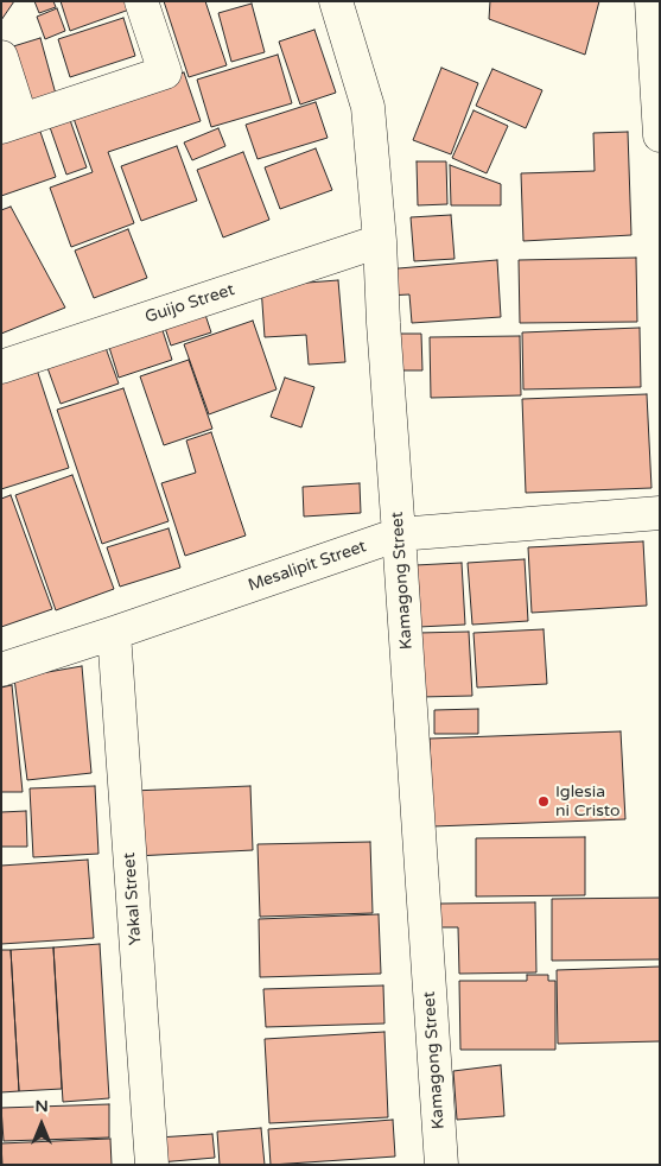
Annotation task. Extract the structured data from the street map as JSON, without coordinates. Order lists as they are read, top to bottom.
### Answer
{
  "streets": {
    "street": [
      "Guijo Street",
      "Mesalipit Street",
      "Kamagong Street",
      "Yakal Street"
    ]
  },
  "crossings": [
    ["Guijo Street", "Kamagong Street"],
    ["Mesalipit Street", "Kamagong Street"],
    ["Mesalipit Street", "Yakal Street"]
  ],
  "places": ["Iglesia ni Cristo"],
  "north": "top"
}
